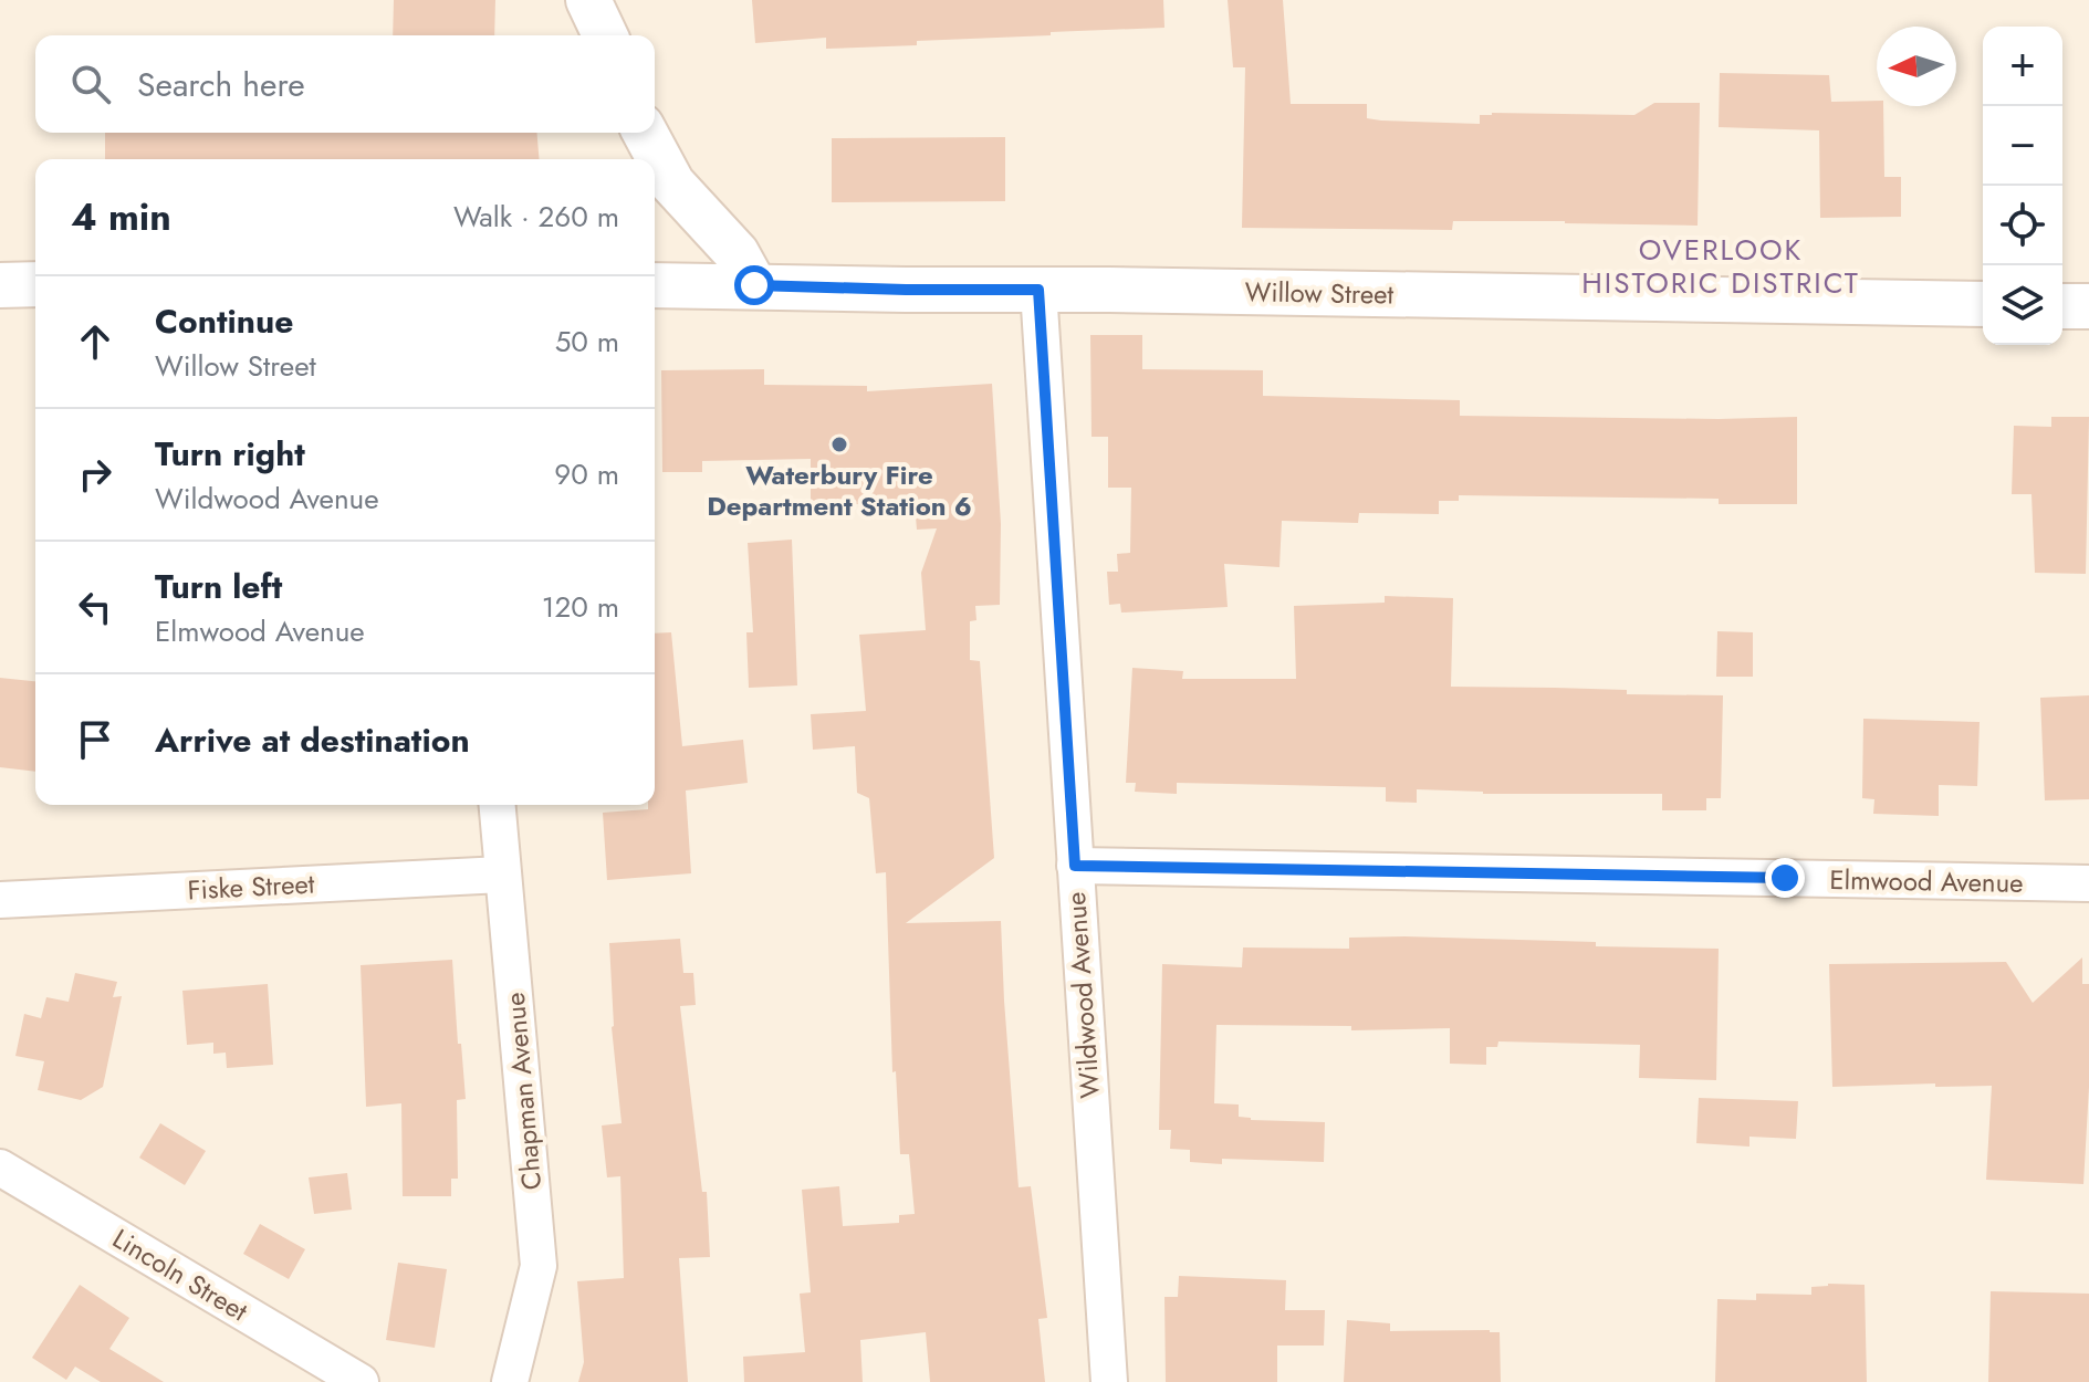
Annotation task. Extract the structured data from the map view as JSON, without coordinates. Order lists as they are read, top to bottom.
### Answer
{
  "streets": {
    "street": [
      "Willow Street",
      "Elmwood Avenue",
      "Fiske Street",
      "Wildwood Avenue",
      "Chapman Avenue",
      "Lincoln Street"
    ]
  },
  "crossings": [
    ["Willow Street", "Wildwood Avenue"],
    ["Elmwood Avenue", "Wildwood Avenue"],
    ["Fiske Street", "Chapman Avenue"]
  ],
  "districts": ["OVERLOOK HISTORIC DISTRICT"],
  "places": ["Waterbury Fire Department Station 6"],
  "north": "left",
  "page": {
    "map_buttons": ["+", "−"],
    "search": "Search here",
    "heading": ["4 min", "Walk · 260 m"],
    "list": [
      ["Continue", "Willow Street", "50 m"],
      ["Turn right", "Wildwood Avenue", "90 m"],
      ["Turn left", "Elmwood Avenue", "120 m"],
      "Arrive at destination"
    ]
  }
}
